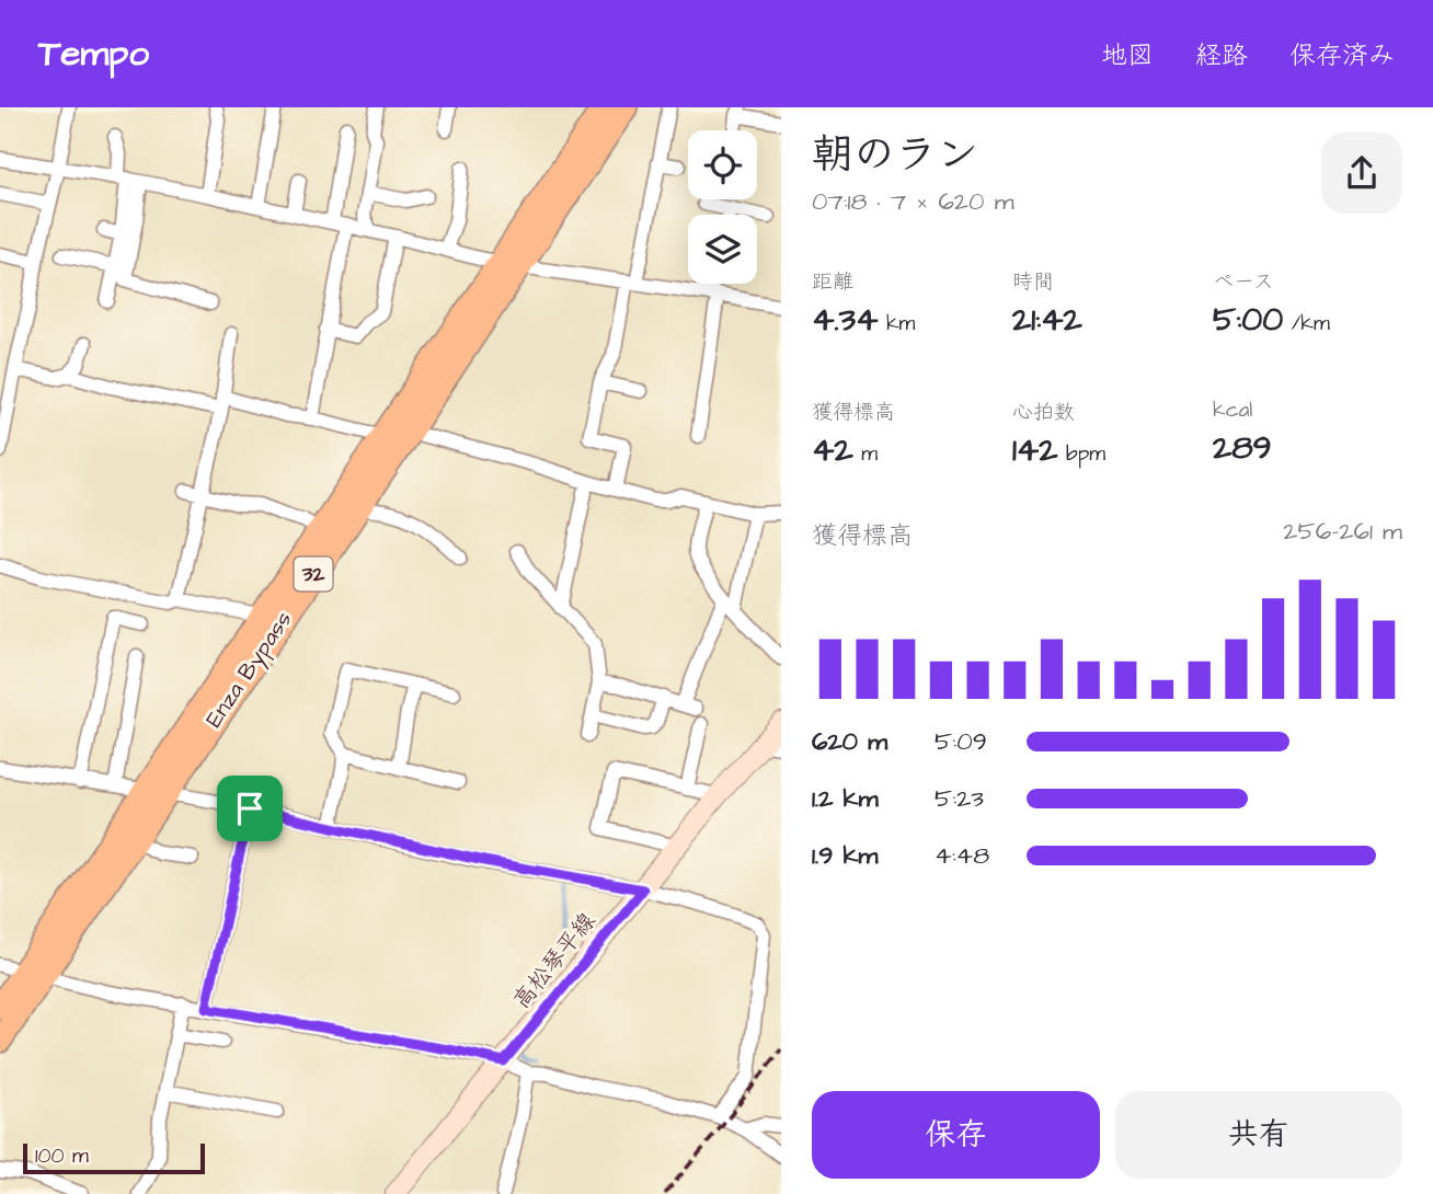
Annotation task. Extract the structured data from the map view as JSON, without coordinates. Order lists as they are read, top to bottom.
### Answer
{
  "streets": {
    "highway": ["32", "Enza Bypass"],
    "main road": ["高松琴平線"]
  },
  "scale_bar": "100 m",
  "page": {
    "header": "Tempo",
    "nav": ["地図", "経路", "保存済み"],
    "heading": ["朝のラン", "07:18 · 7 × 620 m"],
    "stats": [
      ["距離", "4.34 km"],
      ["時間", "21:42"],
      ["ペース", "5:00 /km"],
      ["獲得標高", "42 m"],
      ["心拍数", "142 bpm"],
      ["kcal", "289"]
    ],
    "chart": ["獲得標高", "256–261 m"],
    "list": [
      {
        "name": "620 m",
        "note": "5:09"
      },
      {
        "name": "1.2 km",
        "note": "5:23"
      },
      {
        "name": "1.9 km",
        "note": "4:48"
      }
    ],
    "buttons": ["保存", "共有"],
    "scale": "100 m"
  }
}
